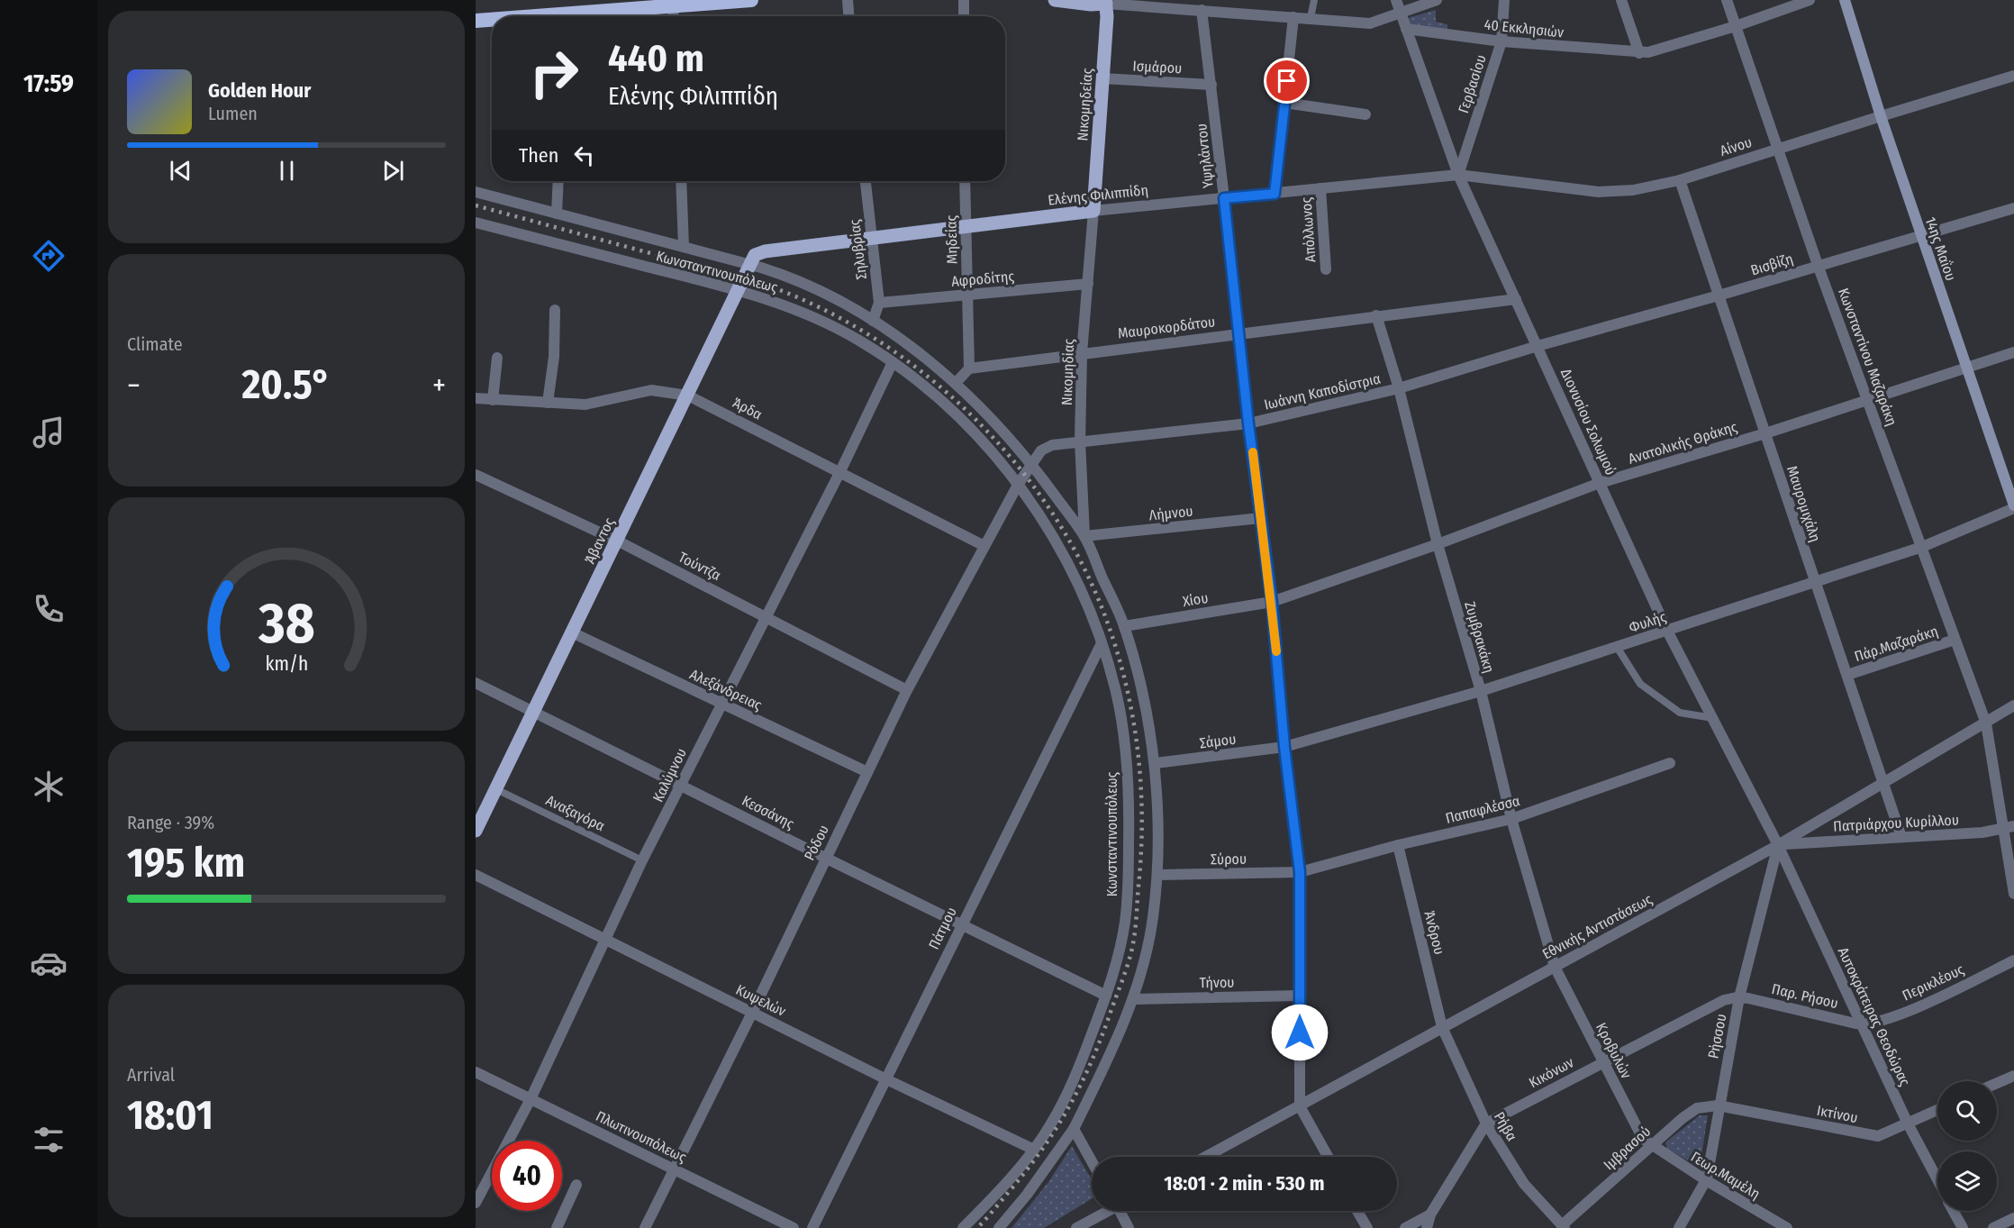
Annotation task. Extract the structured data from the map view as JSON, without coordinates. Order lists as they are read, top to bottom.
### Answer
{
  "streets": {
    "main road": [
      "Νικομηδείας",
      "Ελένης Φιλιππίδη",
      "14ης Μαΐου",
      "Άβαντος"
    ],
    "street": [
      "40 Εκκλησιών",
      "Ισμάρου",
      "Γερβασίου",
      "Αίνου",
      "Υψηλάντου",
      "Απόλλωνος",
      "Μηδείας",
      "Σηλυβρίας",
      "Βισβίζη",
      "Κωνσταντινουπόλεως",
      "Αφροδίτης",
      "Μαυροκορδάτου",
      "Κωνσταντίνου Μαζαράκη",
      "Νικομηδίας",
      "Ιωάννη Καποδίστρια",
      "Άρδα",
      "Διονυσίου Σολωμού",
      "Ανατολικής Θράκης",
      "Μαυρομιχάλη",
      "Λήμνου",
      "Τούντζα",
      "Χίου",
      "Φυλής",
      "Ζυμβρακάκη",
      "Πάρ.Μαζαράκη",
      "Αλεξάνδρειας",
      "Σάμου",
      "Καλύμνου",
      "Παπαφλέσσα",
      "Κεσσάνης",
      "Αναξαγόρα",
      "Πατριάρχου Κυρίλλου",
      "Ρόδου",
      "Σύρου",
      "Εθνικής Αντιστάσεως",
      "Πάτμου",
      "Άνδρου",
      "Τήνου",
      "Περικλέους",
      "Παρ. Ρήσου",
      "Κυψελών",
      "Αυτοκράτειρας Θεοδώρας",
      "Ρήσσου",
      "Κροβυλών",
      "Κικόνων",
      "Ικτίνου",
      "Ρήβα",
      "Πλωτινουπόλεως",
      "Ιμβρασού",
      "Γεωρ.Μαμέλη"
    ]
  },
  "crossings": [
    ["40 Εκκλησιών", "Γερβασίου"],
    ["40 Εκκλησιών", "Κωνσταντίνου Μαζαράκη"],
    ["40 Εκκλησιών", "Διονυσίου Σολωμού"],
    ["Ισμάρου", "Νικομηδείας"],
    ["Ισμάρου", "Υψηλάντου"],
    ["Γερβασίου", "Αίνου"],
    ["Γερβασίου", "Ελένης Φιλιππίδη"],
    ["Γερβασίου", "Διονυσίου Σολωμού"],
    ["Νικομηδείας", "Ελένης Φιλιππίδη"],
    ["Νικομηδείας", "Νικομηδίας"],
    ["Αίνου", "Ελένης Φιλιππίδη"],
    ["Αίνου", "14ης Μαΐου"],
    ["Αίνου", "Κωνσταντίνου Μαζαράκη"],
    ["Αίνου", "Διονυσίου Σολωμού"],
    ["Αίνου", "Μαυρομιχάλη"],
    ["Υψηλάντου", "Ελένης Φιλιππίδη"],
    ["Υψηλάντου", "Μαυροκορδάτου"],
    ["Υψηλάντου", "Ιωάννη Καποδίστρια"],
    ["Υψηλάντου", "Ανατολικής Θράκης"],
    ["Υψηλάντου", "Λήμνου"],
    ["Υψηλάντου", "Χίου"],
    ["Υψηλάντου", "Φυλής"],
    ["Υψηλάντου", "Σάμου"],
    ["Υψηλάντου", "Παπαφλέσσα"],
    ["Υψηλάντου", "Σύρου"],
    ["Υψηλάντου", "Εθνικής Αντιστάσεως"],
    ["Υψηλάντου", "Τήνου"],
    ["Ελένης Φιλιππίδη", "Απόλλωνος"],
    ["Ελένης Φιλιππίδη", "Μηδείας"],
    ["Ελένης Φιλιππίδη", "Σηλυβρίας"],
    ["Ελένης Φιλιππίδη", "Νικομηδίας"],
    ["Ελένης Φιλιππίδη", "Διονυσίου Σολωμού"],
    ["Ελένης Φιλιππίδη", "Άβαντος"],
    ["Μηδείας", "Αφροδίτης"],
    ["Μηδείας", "Μαυροκορδάτου"],
    ["14ης Μαΐου", "Βισβίζη"],
    ["14ης Μαΐου", "Ανατολικής Θράκης"],
    ["14ης Μαΐου", "Φυλής"],
    ["Σηλυβρίας", "Αφροδίτης"],
    ["Βισβίζη", "Κωνσταντίνου Μαζαράκη"],
    ["Βισβίζη", "Ιωάννη Καποδίστρια"],
    ["Βισβίζη", "Διονυσίου Σολωμού"],
    ["Βισβίζη", "Μαυρομιχάλη"],
    ["Κωνσταντινουπόλεως", "Άβαντος"],
    ["Κωνσταντινουπόλεως", "Καλύμνου"],
    ["Κωνσταντινουπόλεως", "Κεσσάνης"],
    ["Κωνσταντινουπόλεως", "Ρόδου"],
    ["Κωνσταντινουπόλεως", "Πάτμου"],
    ["Κωνσταντινουπόλεως", "Κυψελών"],
    ["Αφροδίτης", "Νικομηδίας"],
    ["Μαυροκορδάτου", "Νικομηδίας"],
    ["Μαυροκορδάτου", "Διονυσίου Σολωμού"],
    ["Μαυροκορδάτου", "Ζυμβρακάκη"],
    ["Κωνσταντίνου Μαζαράκη", "Ανατολικής Θράκης"],
    ["Κωνσταντίνου Μαζαράκη", "Φυλής"],
    ["Κωνσταντίνου Μαζαράκη", "Πάρ.Μαζαράκη"],
    ["Κωνσταντίνου Μαζαράκη", "Πατριάρχου Κυρίλλου"],
    ["Κωνσταντίνου Μαζαράκη", "Εθνικής Αντιστάσεως"],
    ["Νικομηδίας", "Ιωάννη Καποδίστρια"],
    ["Νικομηδίας", "Λήμνου"],
    ["Ιωάννη Καποδίστρια", "Διονυσίου Σολωμού"],
    ["Ιωάννη Καποδίστρια", "Ζυμβρακάκη"],
    ["Ιωάννη Καποδίστρια", "Ρόδου"],
    ["Άρδα", "Άβαντος"],
    ["Άρδα", "Καλύμνου"],
    ["Άρδα", "Ρόδου"],
    ["Διονυσίου Σολωμού", "Ανατολικής Θράκης"],
    ["Διονυσίου Σολωμού", "Φυλής"],
    ["Διονυσίου Σολωμού", "Πατριάρχου Κυρίλλου"],
    ["Διονυσίου Σολωμού", "Εθνικής Αντιστάσεως"],
    ["Διονυσίου Σολωμού", "Αυτοκράτειρας Θεοδώρας"],
    ["Διονυσίου Σολωμού", "Ρήσσου"],
    ["Ανατολικής Θράκης", "Μαυρομιχάλη"],
    ["Ανατολικής Θράκης", "Χίου"],
    ["Ανατολικής Θράκης", "Ζυμβρακάκη"],
    ["Μαυρομιχάλη", "Φυλής"],
    ["Μαυρομιχάλη", "Πάρ.Μαζαράκη"],
    ["Μαυρομιχάλη", "Πατριάρχου Κυρίλλου"],
    ["Μαυρομιχάλη", "Εθνικής Αντιστάσεως"],
    ["Άβαντος", "Τούντζα"],
    ["Άβαντος", "Αλεξάνδρειας"],
    ["Άβαντος", "Κεσσάνης"],
    ["Άβαντος", "Αναξαγόρα"],
    ["Τούντζα", "Καλύμνου"],
    ["Τούντζα", "Ρόδου"],
    ["Φυλής", "Ζυμβρακάκη"],
    ["Φυλής", "Σάμου"],
    ["Ζυμβρακάκη", "Παπαφλέσσα"],
    ["Ζυμβρακάκη", "Εθνικής Αντιστάσεως"],
    ["Ζυμβρακάκη", "Κροβυλών"],
    ["Αλεξάνδρειας", "Καλύμνου"],
    ["Αλεξάνδρειας", "Ρόδου"],
    ["Καλύμνου", "Κεσσάνης"],
    ["Καλύμνου", "Αναξαγόρα"],
    ["Καλύμνου", "Κυψελών"],
    ["Καλύμνου", "Πλωτινουπόλεως"],
    ["Παπαφλέσσα", "Σύρου"],
    ["Παπαφλέσσα", "Άνδρου"],
    ["Κεσσάνης", "Ρόδου"],
    ["Κεσσάνης", "Πάτμου"],
    ["Πατριάρχου Κυρίλλου", "Εθνικής Αντιστάσεως"],
    ["Πατριάρχου Κυρίλλου", "Αυτοκράτειρας Θεοδώρας"],
    ["Πατριάρχου Κυρίλλου", "Ρήσσου"],
    ["Ρόδου", "Κυψελών"],
    ["Ρόδου", "Πλωτινουπόλεως"],
    ["Εθνικής Αντιστάσεως", "Άνδρου"],
    ["Εθνικής Αντιστάσεως", "Αυτοκράτειρας Θεοδώρας"],
    ["Εθνικής Αντιστάσεως", "Ρήσσου"],
    ["Εθνικής Αντιστάσεως", "Κροβυλών"],
    ["Εθνικής Αντιστάσεως", "Ρήβα"],
    ["Πάτμου", "Κυψελών"],
    ["Άνδρου", "Ρήβα"],
    ["Περικλέους", "Παρ. Ρήσου"],
    ["Περικλέους", "Αυτοκράτειρας Θεοδώρας"],
    ["Παρ. Ρήσου", "Αυτοκράτειρας Θεοδώρας"],
    ["Παρ. Ρήσου", "Ρήσσου"],
    ["Παρ. Ρήσου", "Κικόνων"],
    ["Αυτοκράτειρας Θεοδώρας", "Ρήσσου"],
    ["Αυτοκράτειρας Θεοδώρας", "Ικτίνου"],
    ["Ρήσσου", "Κικόνων"],
    ["Ρήσσου", "Ικτίνου"],
    ["Ρήσσου", "Ιμβρασού"],
    ["Ρήσσου", "Γεωρ.Μαμέλη"],
    ["Κροβυλών", "Κικόνων"],
    ["Κροβυλών", "Ιμβρασού"],
    ["Κροβυλών", "Γεωρ.Μαμέλη"],
    ["Κικόνων", "Ρήβα"],
    ["Ικτίνου", "Ιμβρασού"],
    ["Ρήβα", "Ιμβρασού"],
    ["Ιμβρασού", "Γεωρ.Μαμέλη"]
  ],
  "page": {
    "tabs": "17:59",
    "turn": ["440 m", "Ελένης Φιλιππίδη"],
    "song": ["Golden Hour", "Lumen"],
    "then": "Then",
    "tile": [
      "Climate",
      ["Range · 39%", "195 km"],
      ["Arrival", "18:01"]
    ],
    "heat": ["−", "20.5°", "+"],
    "limit": "40",
    "trip": "18:01 · 2 min · 530 m",
    "gauge": ["38", "km/h"]
  }
}
